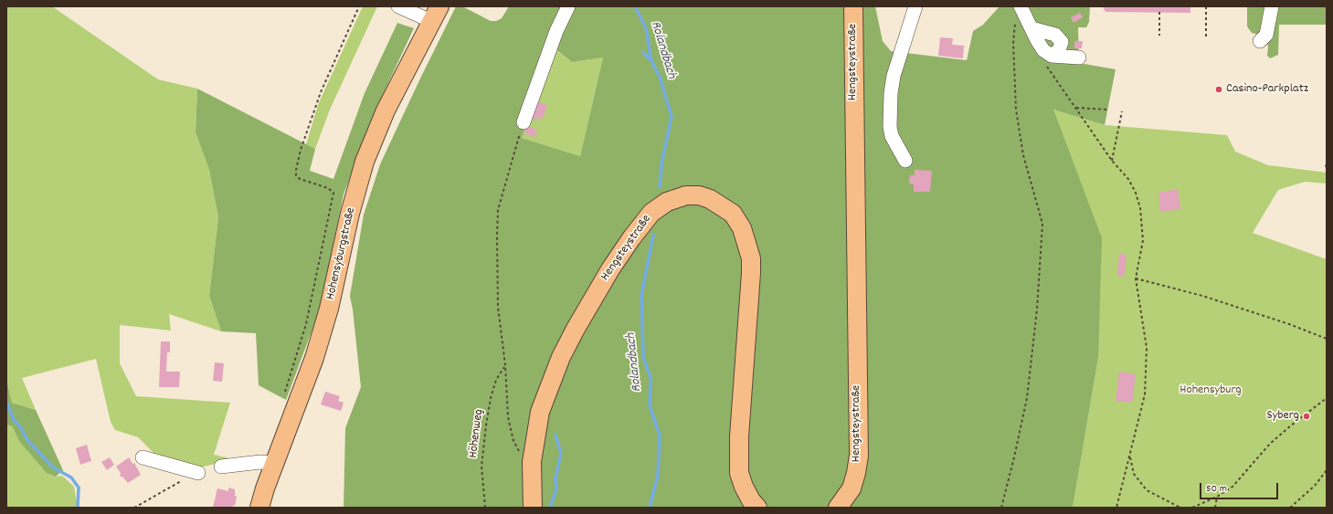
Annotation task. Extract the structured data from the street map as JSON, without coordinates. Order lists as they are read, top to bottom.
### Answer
{
  "streets": {
    "main road": ["Hengsteystraße", "Hohensyburgstraße"],
    "path": ["Höhenweg"]
  },
  "water": ["Rolandbach"],
  "parks": ["Hohensyburg"],
  "places": ["Casino-Parkplatz", "Syberg"],
  "scale_bar": "50 m"
}
